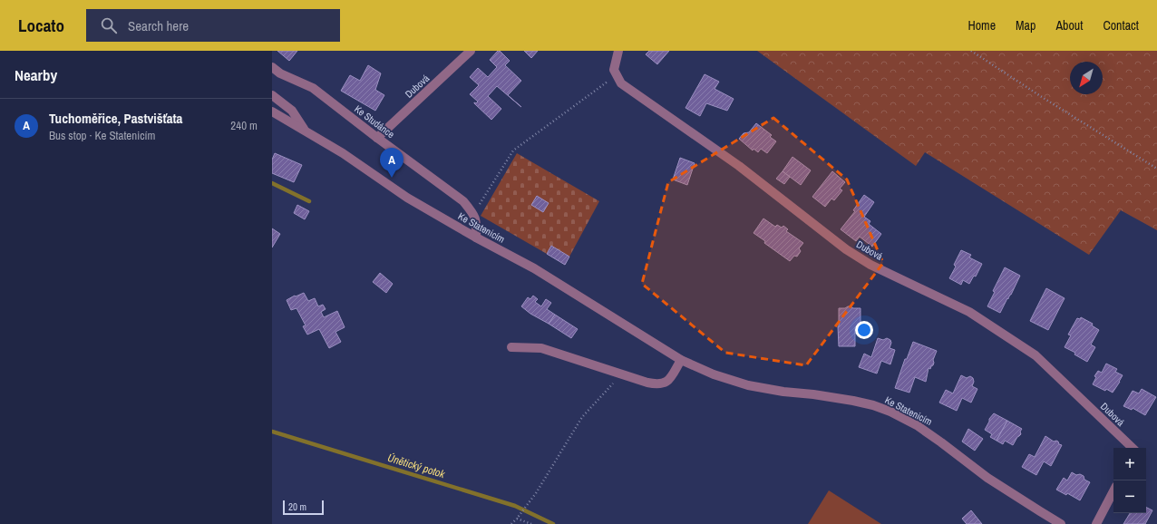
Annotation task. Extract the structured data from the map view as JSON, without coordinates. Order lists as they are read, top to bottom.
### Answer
{
  "streets": {
    "street": ["Dubová", "Ke Studánce", "Ke Statenicím"]
  },
  "crossings": [
    ["Dubová", "Ke Studánce"]
  ],
  "water": ["Únětický potok"],
  "scale_bar": "20 m",
  "north": "bottom left",
  "page": {
    "header": "Locato",
    "search": "Search here",
    "nav": [
      "Home",
      "Map",
      "About",
      "Contact"
    ],
    "heading": "Nearby",
    "list": [
      {
        "mark": "A",
        "name": "Tuchoměřice, Pastvišťata",
        "note": "Bus stop · Ke Statenicím",
        "value": "240 m"
      }
    ],
    "pins": "A",
    "map_buttons": ["+", "−"],
    "scale": "20 m"
  }
}
